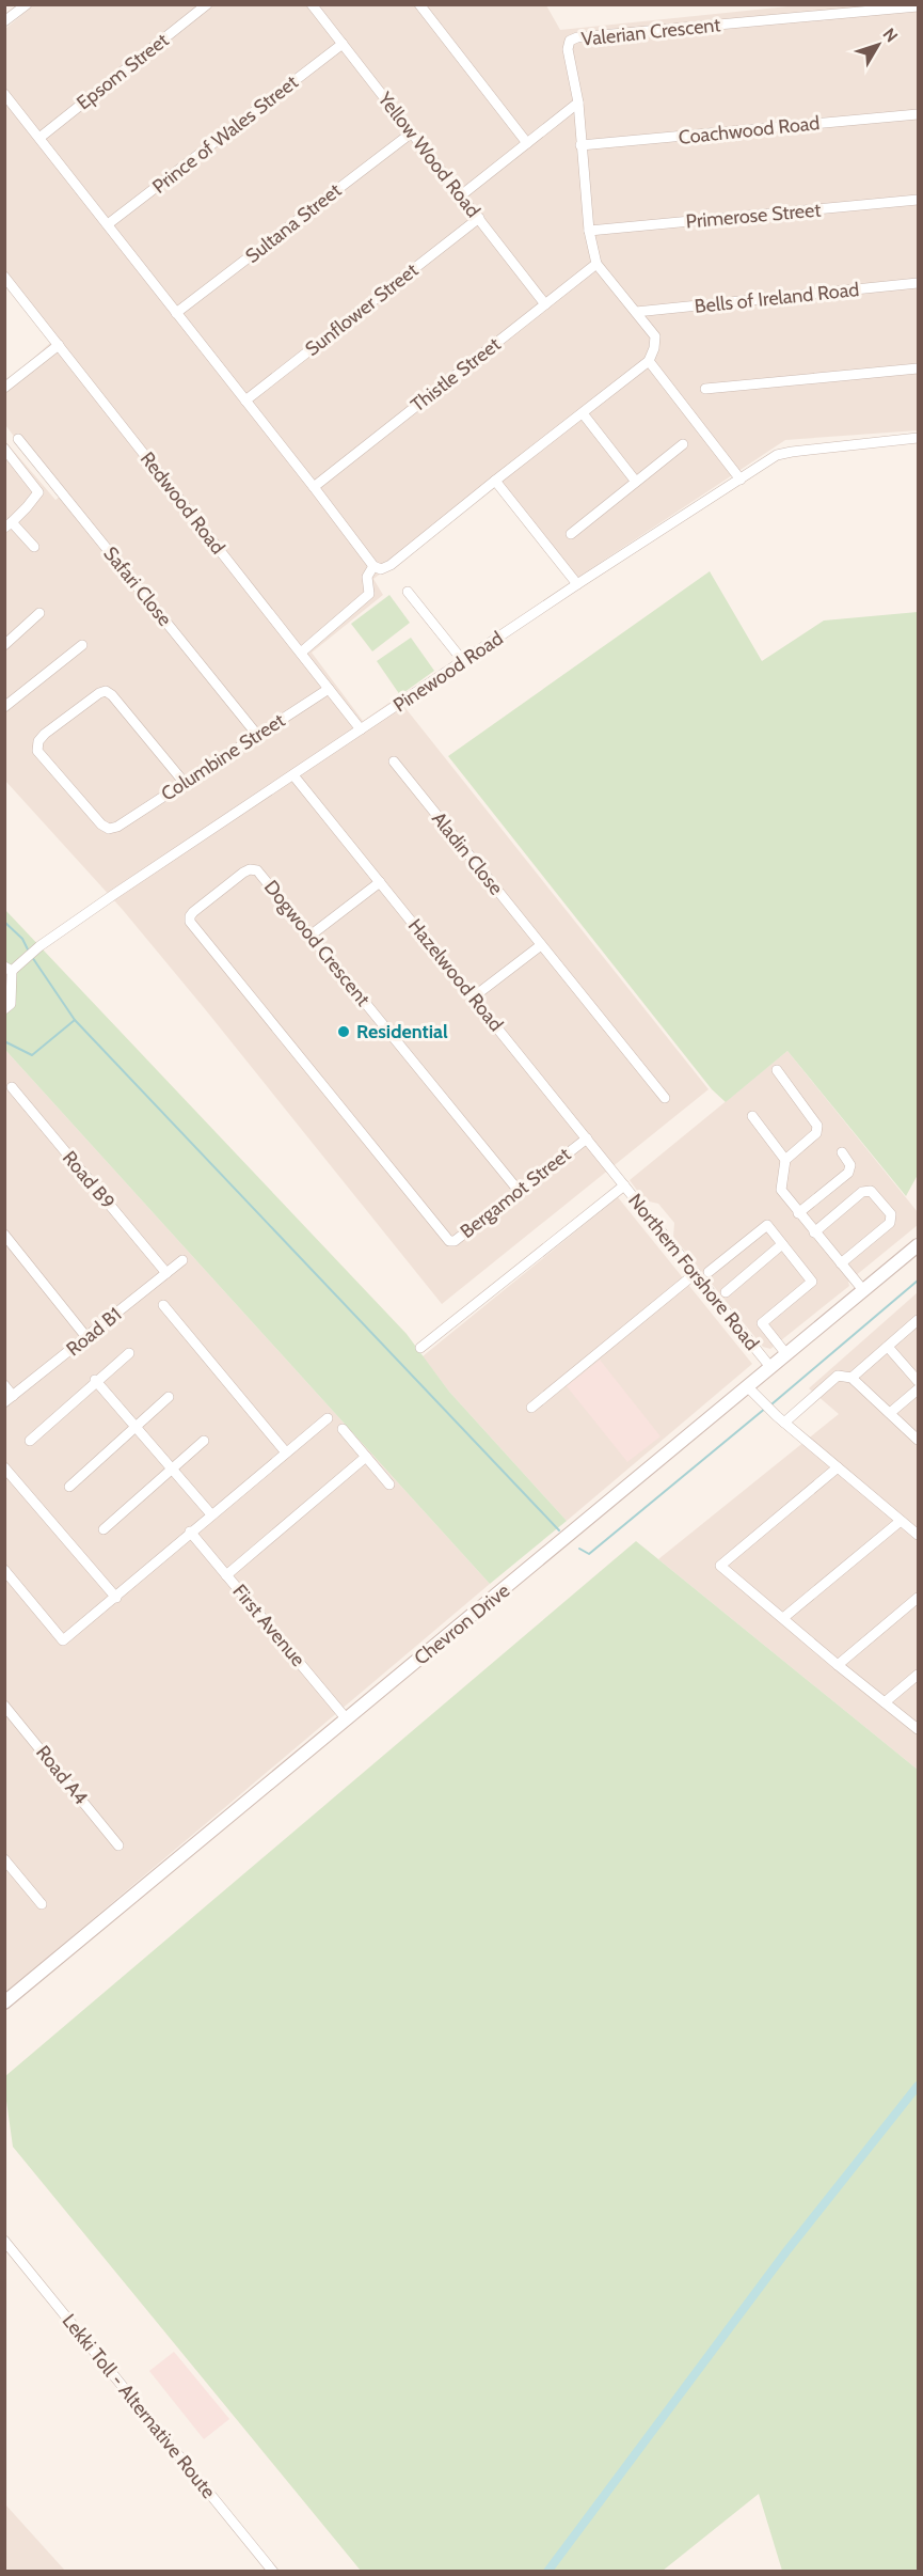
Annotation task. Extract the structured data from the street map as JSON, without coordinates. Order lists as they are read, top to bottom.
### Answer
{
  "streets": {
    "main road": ["Chevron Drive"],
    "street": [
      "Valerian Crescent",
      "Epsom Street",
      "Coachwood Road",
      "Prince of Wales Street",
      "Yellow Wood Road",
      "Primerose Street",
      "Sultana Street",
      "Bells of Ireland Road",
      "Sunflower Street",
      "Thistle Street",
      "Redwood Road",
      "Safari Close",
      "Pinewood Road",
      "Columbine Street",
      "Aladin Close",
      "Dogwood Crescent",
      "Hazelwood Road",
      "Road B9",
      "Bergamot Street",
      "Northern Forshore Road",
      "Road B1",
      "First Avenue",
      "Road A4",
      "Lekki Toll - Alternative Route"
    ]
  },
  "crossings": [
    ["Valerian Crescent", "Coachwood Road"],
    ["Valerian Crescent", "Primerose Street"],
    ["Valerian Crescent", "Thistle Street"],
    ["Prince of Wales Street", "Yellow Wood Road"],
    ["Yellow Wood Road", "Sultana Street"],
    ["Yellow Wood Road", "Sunflower Street"],
    ["Yellow Wood Road", "Thistle Street"],
    ["Redwood Road", "Pinewood Road"],
    ["Redwood Road", "Columbine Street"],
    ["Safari Close", "Columbine Street"],
    ["Pinewood Road", "Hazelwood Road"],
    ["Dogwood Crescent", "Bergamot Street"],
    ["Hazelwood Road", "Bergamot Street"],
    ["Hazelwood Road", "Northern Forshore Road"],
    ["Road B9", "Road B1"],
    ["Northern Forshore Road", "Chevron Drive"],
    ["Chevron Drive", "First Avenue"]
  ],
  "places": ["Residential"],
  "north": "top right"
}
